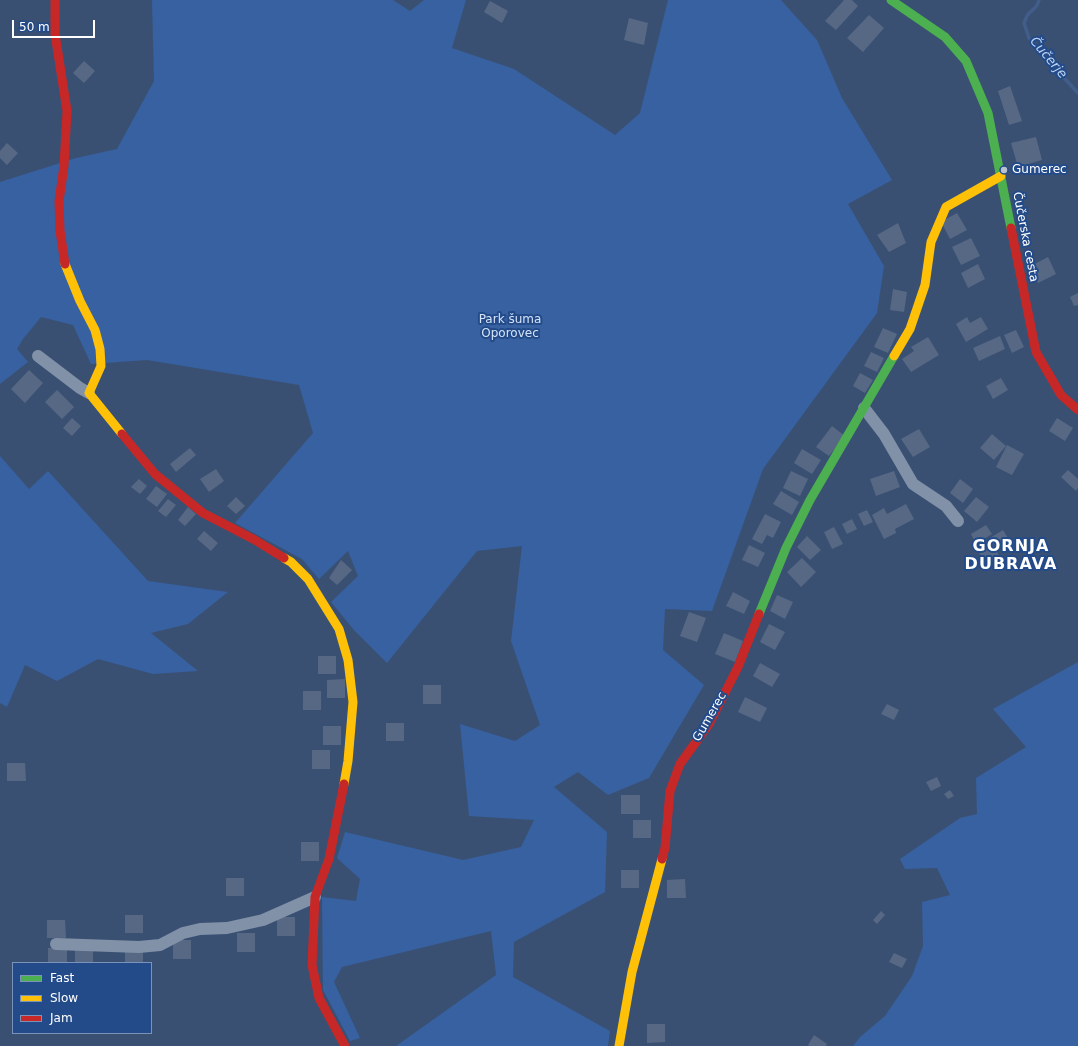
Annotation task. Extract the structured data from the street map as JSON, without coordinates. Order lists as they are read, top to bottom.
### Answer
{
  "streets": {
    "street": ["Čučerska cesta", "Gumerec"]
  },
  "crossings": [
    ["Čučerska cesta", "Gumerec"]
  ],
  "districts": ["GORNJA DUBRAVA"],
  "water": ["Čučerje"],
  "parks": ["Park šuma Oporovec"],
  "places": ["Gumerec"],
  "legend": ["Fast", "Slow", "Jam"],
  "scale_bar": "50 m"
}
